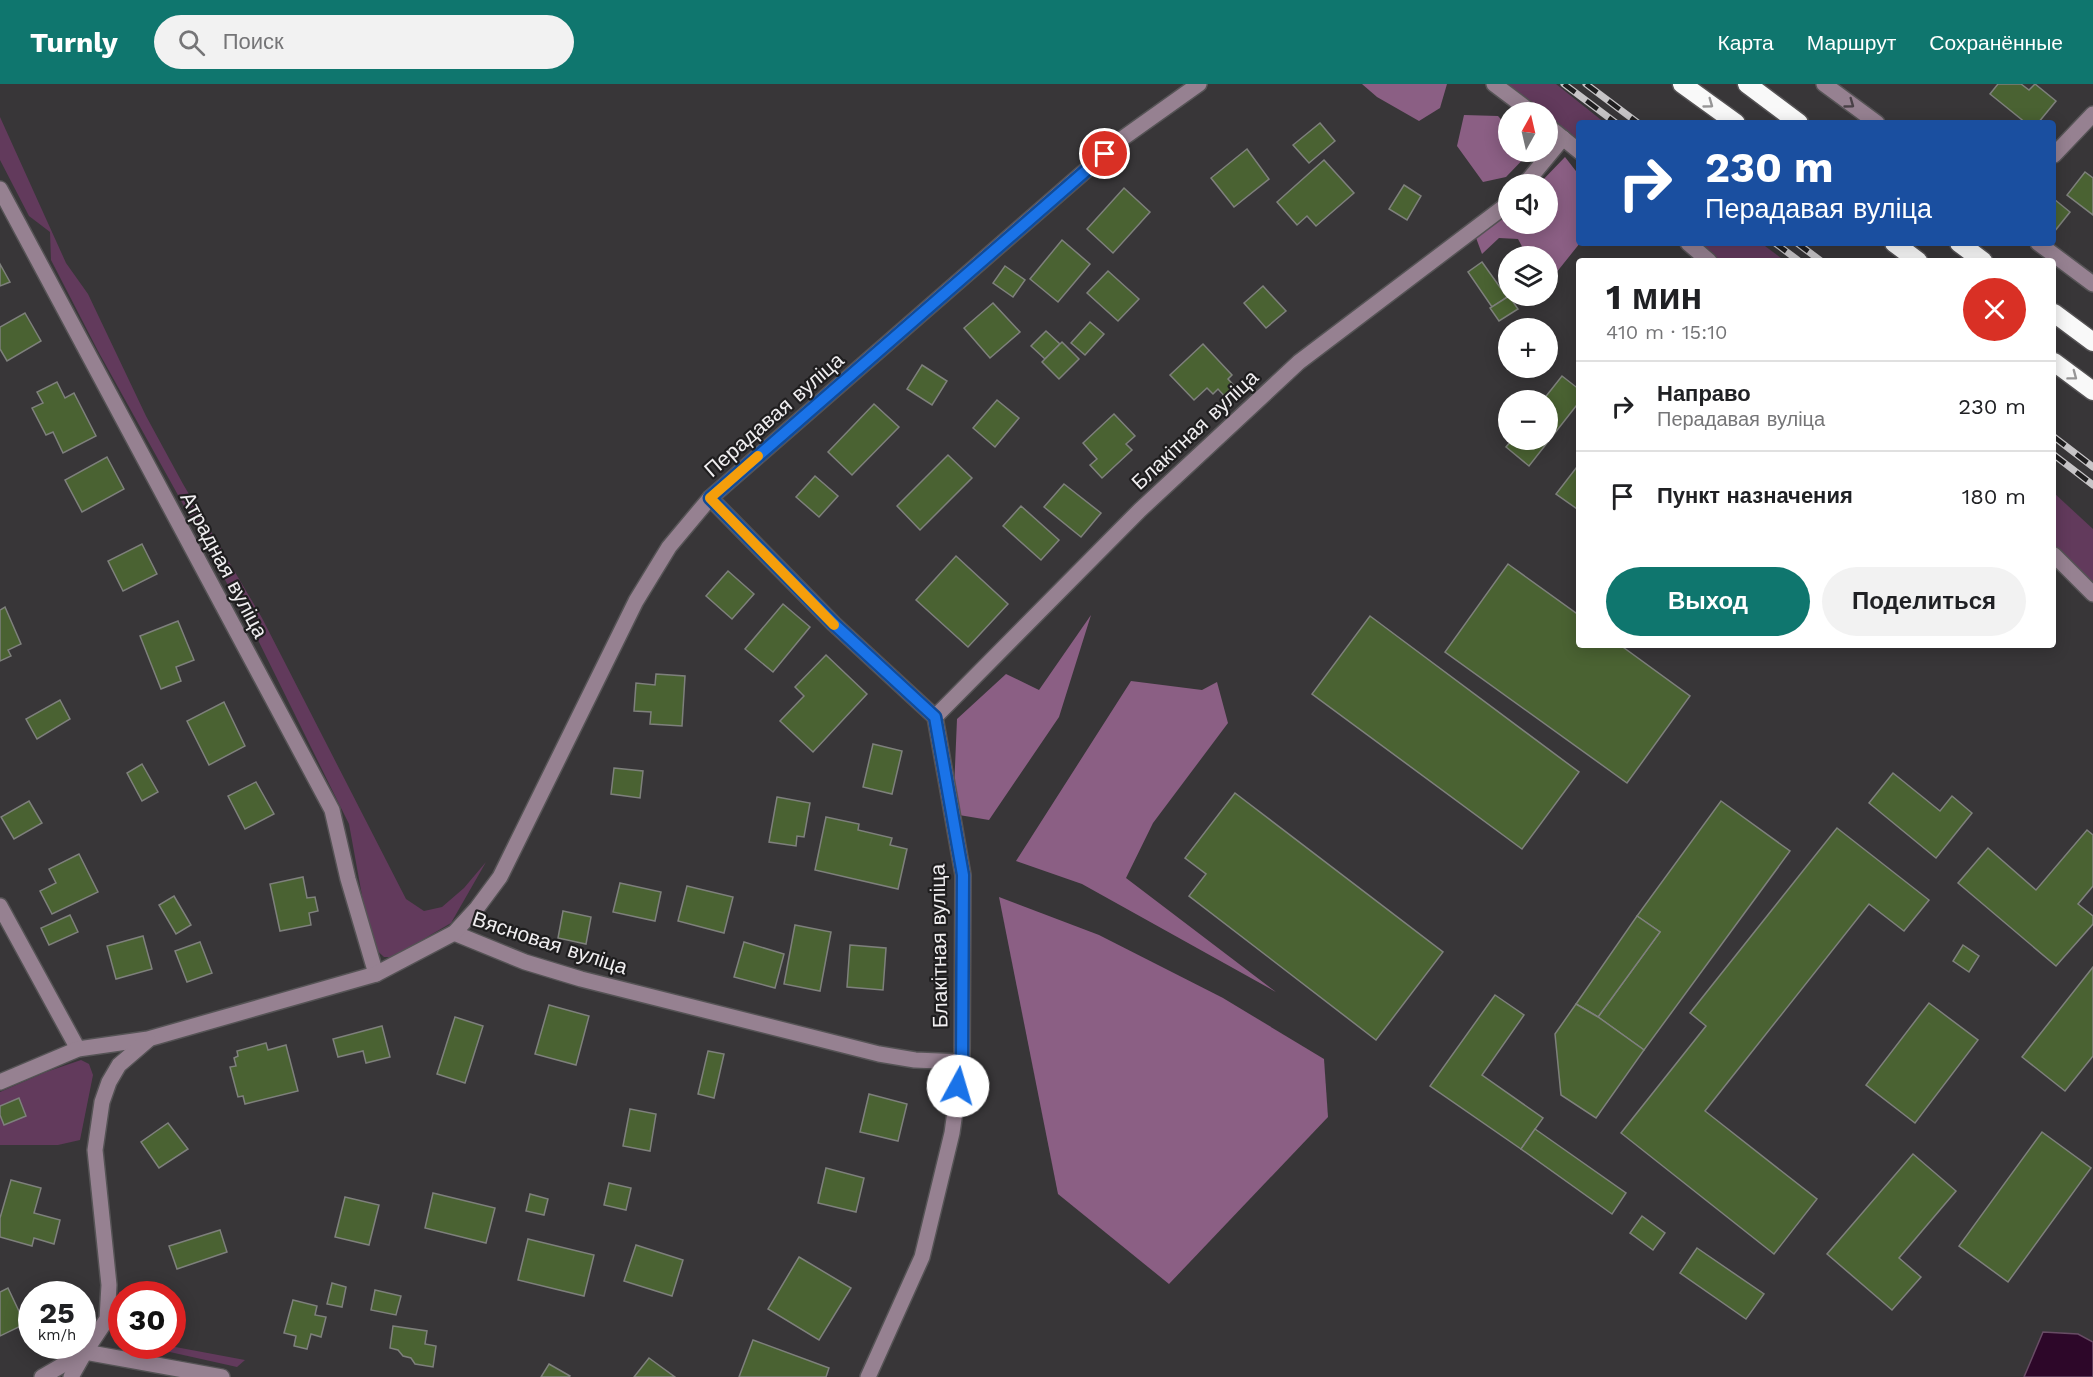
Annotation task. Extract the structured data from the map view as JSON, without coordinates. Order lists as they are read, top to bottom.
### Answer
{
  "streets": {
    "street": [
      "Перадавая вуліца",
      "Блакітная вуліца",
      "Атрадная вуліца",
      "Вясновая вуліца"
    ]
  },
  "crossings": [
    ["Перадавая вуліца", "Вясновая вуліца"],
    ["Блакітная вуліца", "Вясновая вуліца"],
    ["Атрадная вуліца", "Вясновая вуліца"]
  ],
  "north": "top",
  "page": {
    "header": "Turnly",
    "search": "Поиск",
    "nav": ["Карта", "Маршрут", "Сохранённые"],
    "map_buttons": ["+", "−"],
    "turn": ["230 m", "Перадавая вуліца"],
    "heading": ["1 мин", "410 m · 15:10"],
    "list": [
      {
        "name": "Направо",
        "note": "Перадавая вуліца",
        "value": "230 m"
      },
      {
        "name": "Пункт назначения",
        "value": "180 m"
      }
    ],
    "buttons": ["Выход", "Поделиться"],
    "speed": "25 km/h",
    "limit": "30"
  }
}
